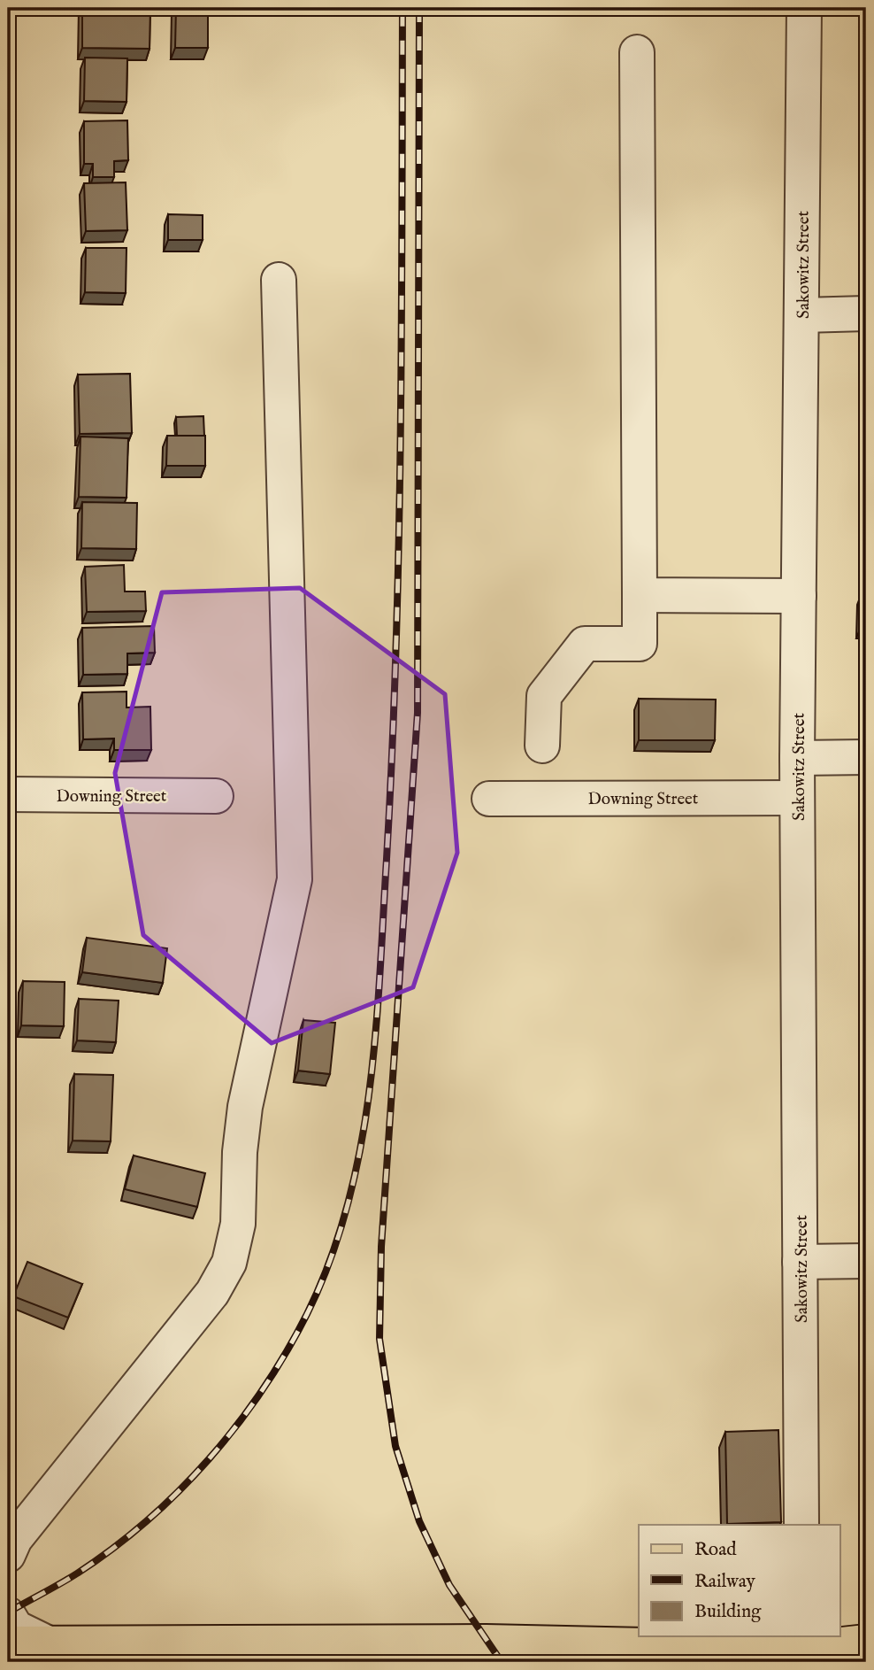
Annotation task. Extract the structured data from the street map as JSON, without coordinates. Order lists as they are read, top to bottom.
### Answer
{
  "streets": {
    "street": ["Sakowitz Street", "Downing Street"]
  },
  "crossings": [
    ["Sakowitz Street", "Downing Street"]
  ],
  "legend": ["Road", "Railway", "Building"]
}
